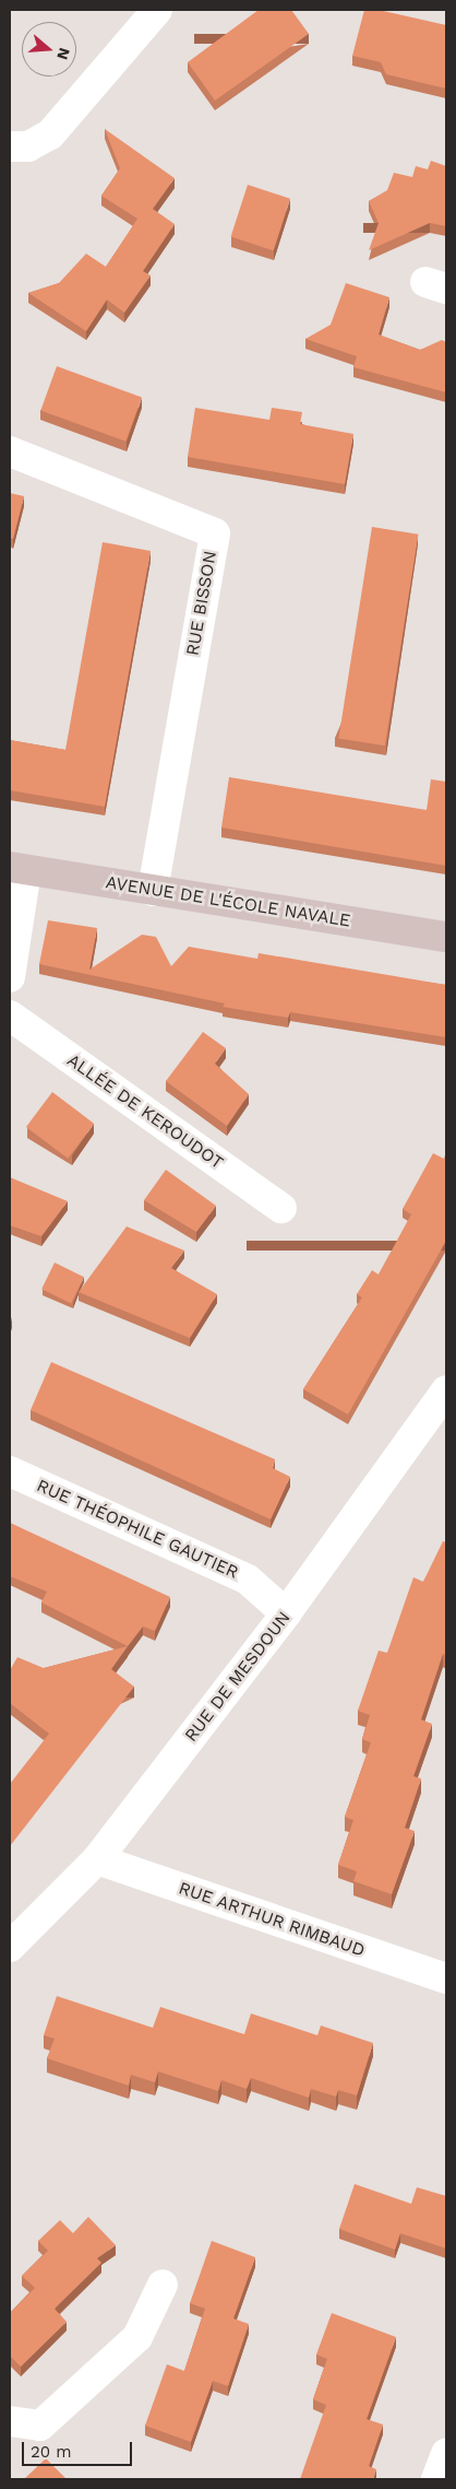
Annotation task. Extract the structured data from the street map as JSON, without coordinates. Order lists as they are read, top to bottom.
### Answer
{
  "streets": {
    "street": [
      "RUE BISSON",
      "AVENUE DE L'ÉCOLE NAVALE",
      "ALLÉE DE KEROUDOT",
      "RUE THÉOPHILE GAUTIER",
      "RUE DE MESDOUN",
      "RUE ARTHUR RIMBAUD"
    ]
  },
  "crossings": [
    ["RUE BISSON", "AVENUE DE L'ÉCOLE NAVALE"],
    ["RUE THÉOPHILE GAUTIER", "RUE DE MESDOUN"],
    ["RUE DE MESDOUN", "RUE ARTHUR RIMBAUD"]
  ],
  "scale_bar": "20 m",
  "north": "right"
}
